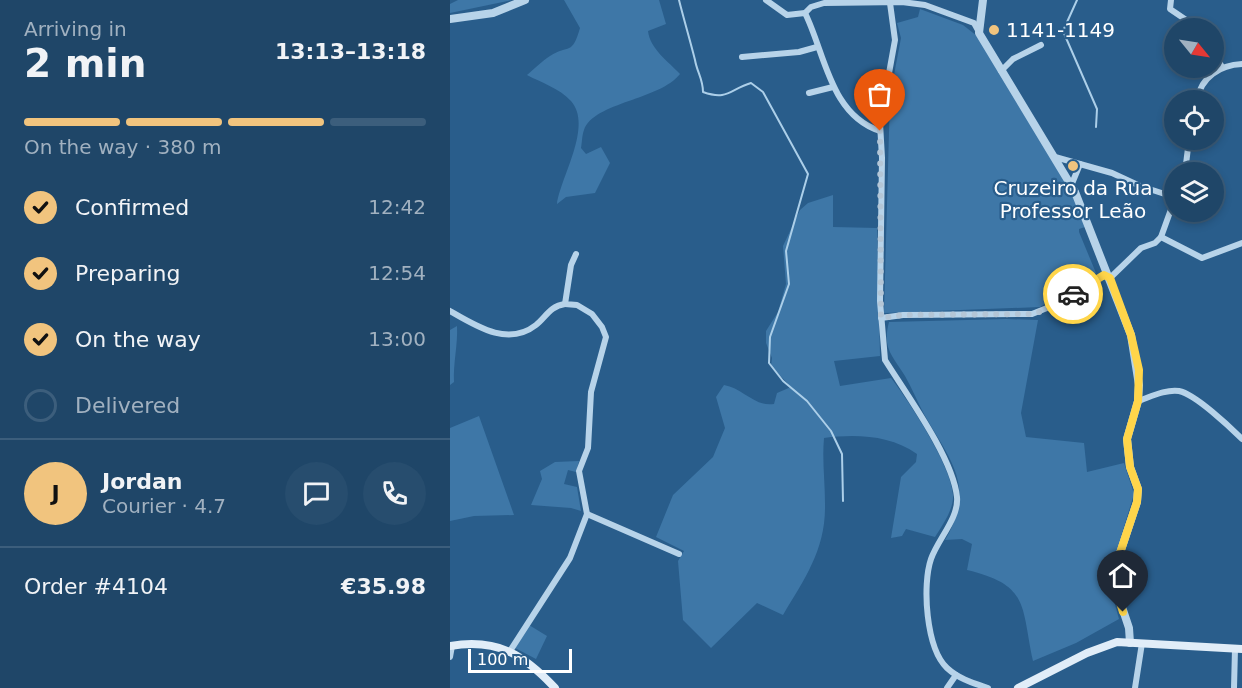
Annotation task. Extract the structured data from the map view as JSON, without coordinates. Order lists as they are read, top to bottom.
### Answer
{
  "places": ["1141-1149", "Cruzeiro da Rua Professor Leão"],
  "scale_bar": "100 m",
  "north": "bottom right",
  "page": {
    "heading": ["2 min", "Arriving in", "13:13–13:18"],
    "panel": [
      "Jordan",
      "Courier · 4.7",
      "Order #4104",
      "€35.98"
    ],
    "bar": "On the way · 380 m",
    "list": [
      ["Confirmed", "12:42"],
      ["Preparing", "12:54"],
      ["On the way", "13:00"],
      "Delivered"
    ],
    "round": "J",
    "scale": "100 m"
  }
}
